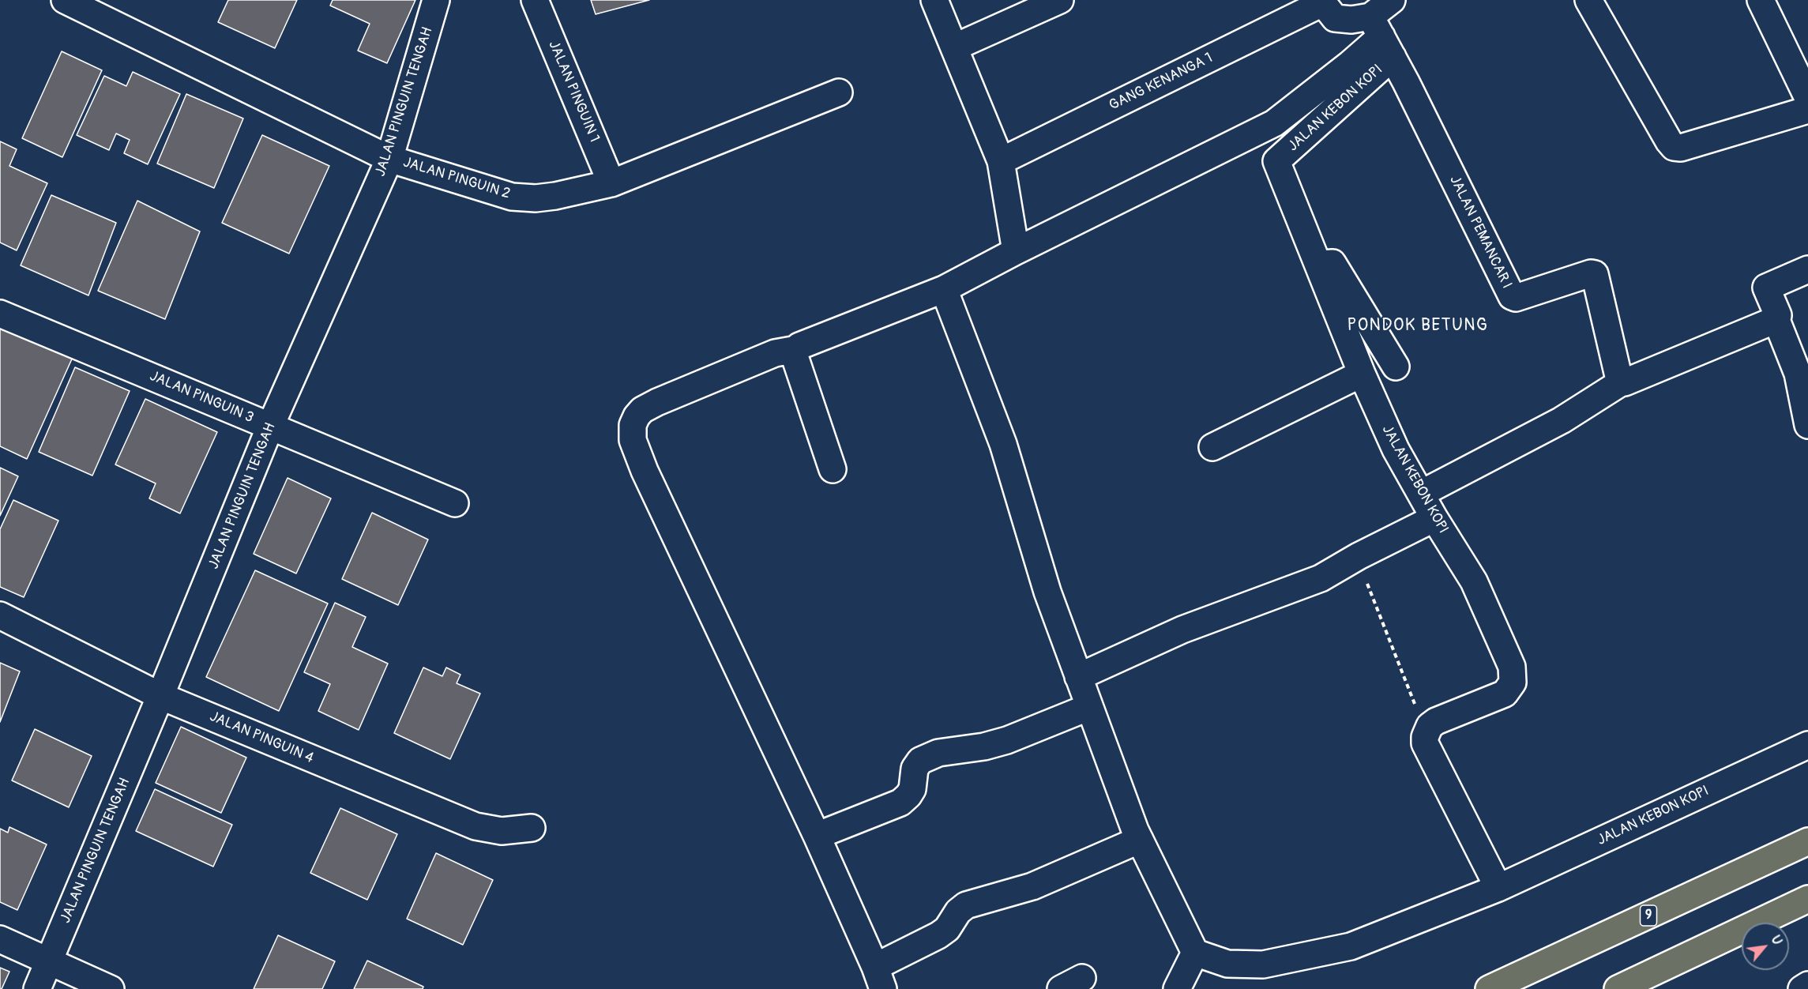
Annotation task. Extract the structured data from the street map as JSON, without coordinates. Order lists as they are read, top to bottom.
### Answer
{
  "streets": {
    "highway": ["9"],
    "street": [
      "GANG KENANGA 1",
      "JALAN PINGUIN 1",
      "JALAN PINGUIN TENGAH",
      "JALAN KEBON KOPI",
      "JALAN PINGUIN 2",
      "JALAN PEMANCAR I",
      "JALAN PINGUIN 3",
      "JALAN PINGUIN 4"
    ]
  },
  "crossings": [
    ["JALAN PINGUIN 1", "JALAN PINGUIN 2"],
    ["JALAN PINGUIN TENGAH", "JALAN PINGUIN 2"],
    ["JALAN PINGUIN TENGAH", "JALAN PINGUIN 3"],
    ["JALAN PINGUIN TENGAH", "JALAN PINGUIN 4"],
    ["JALAN KEBON KOPI", "JALAN PEMANCAR I"]
  ],
  "districts": ["PONDOK BETUNG"],
  "north": "top right"
}
